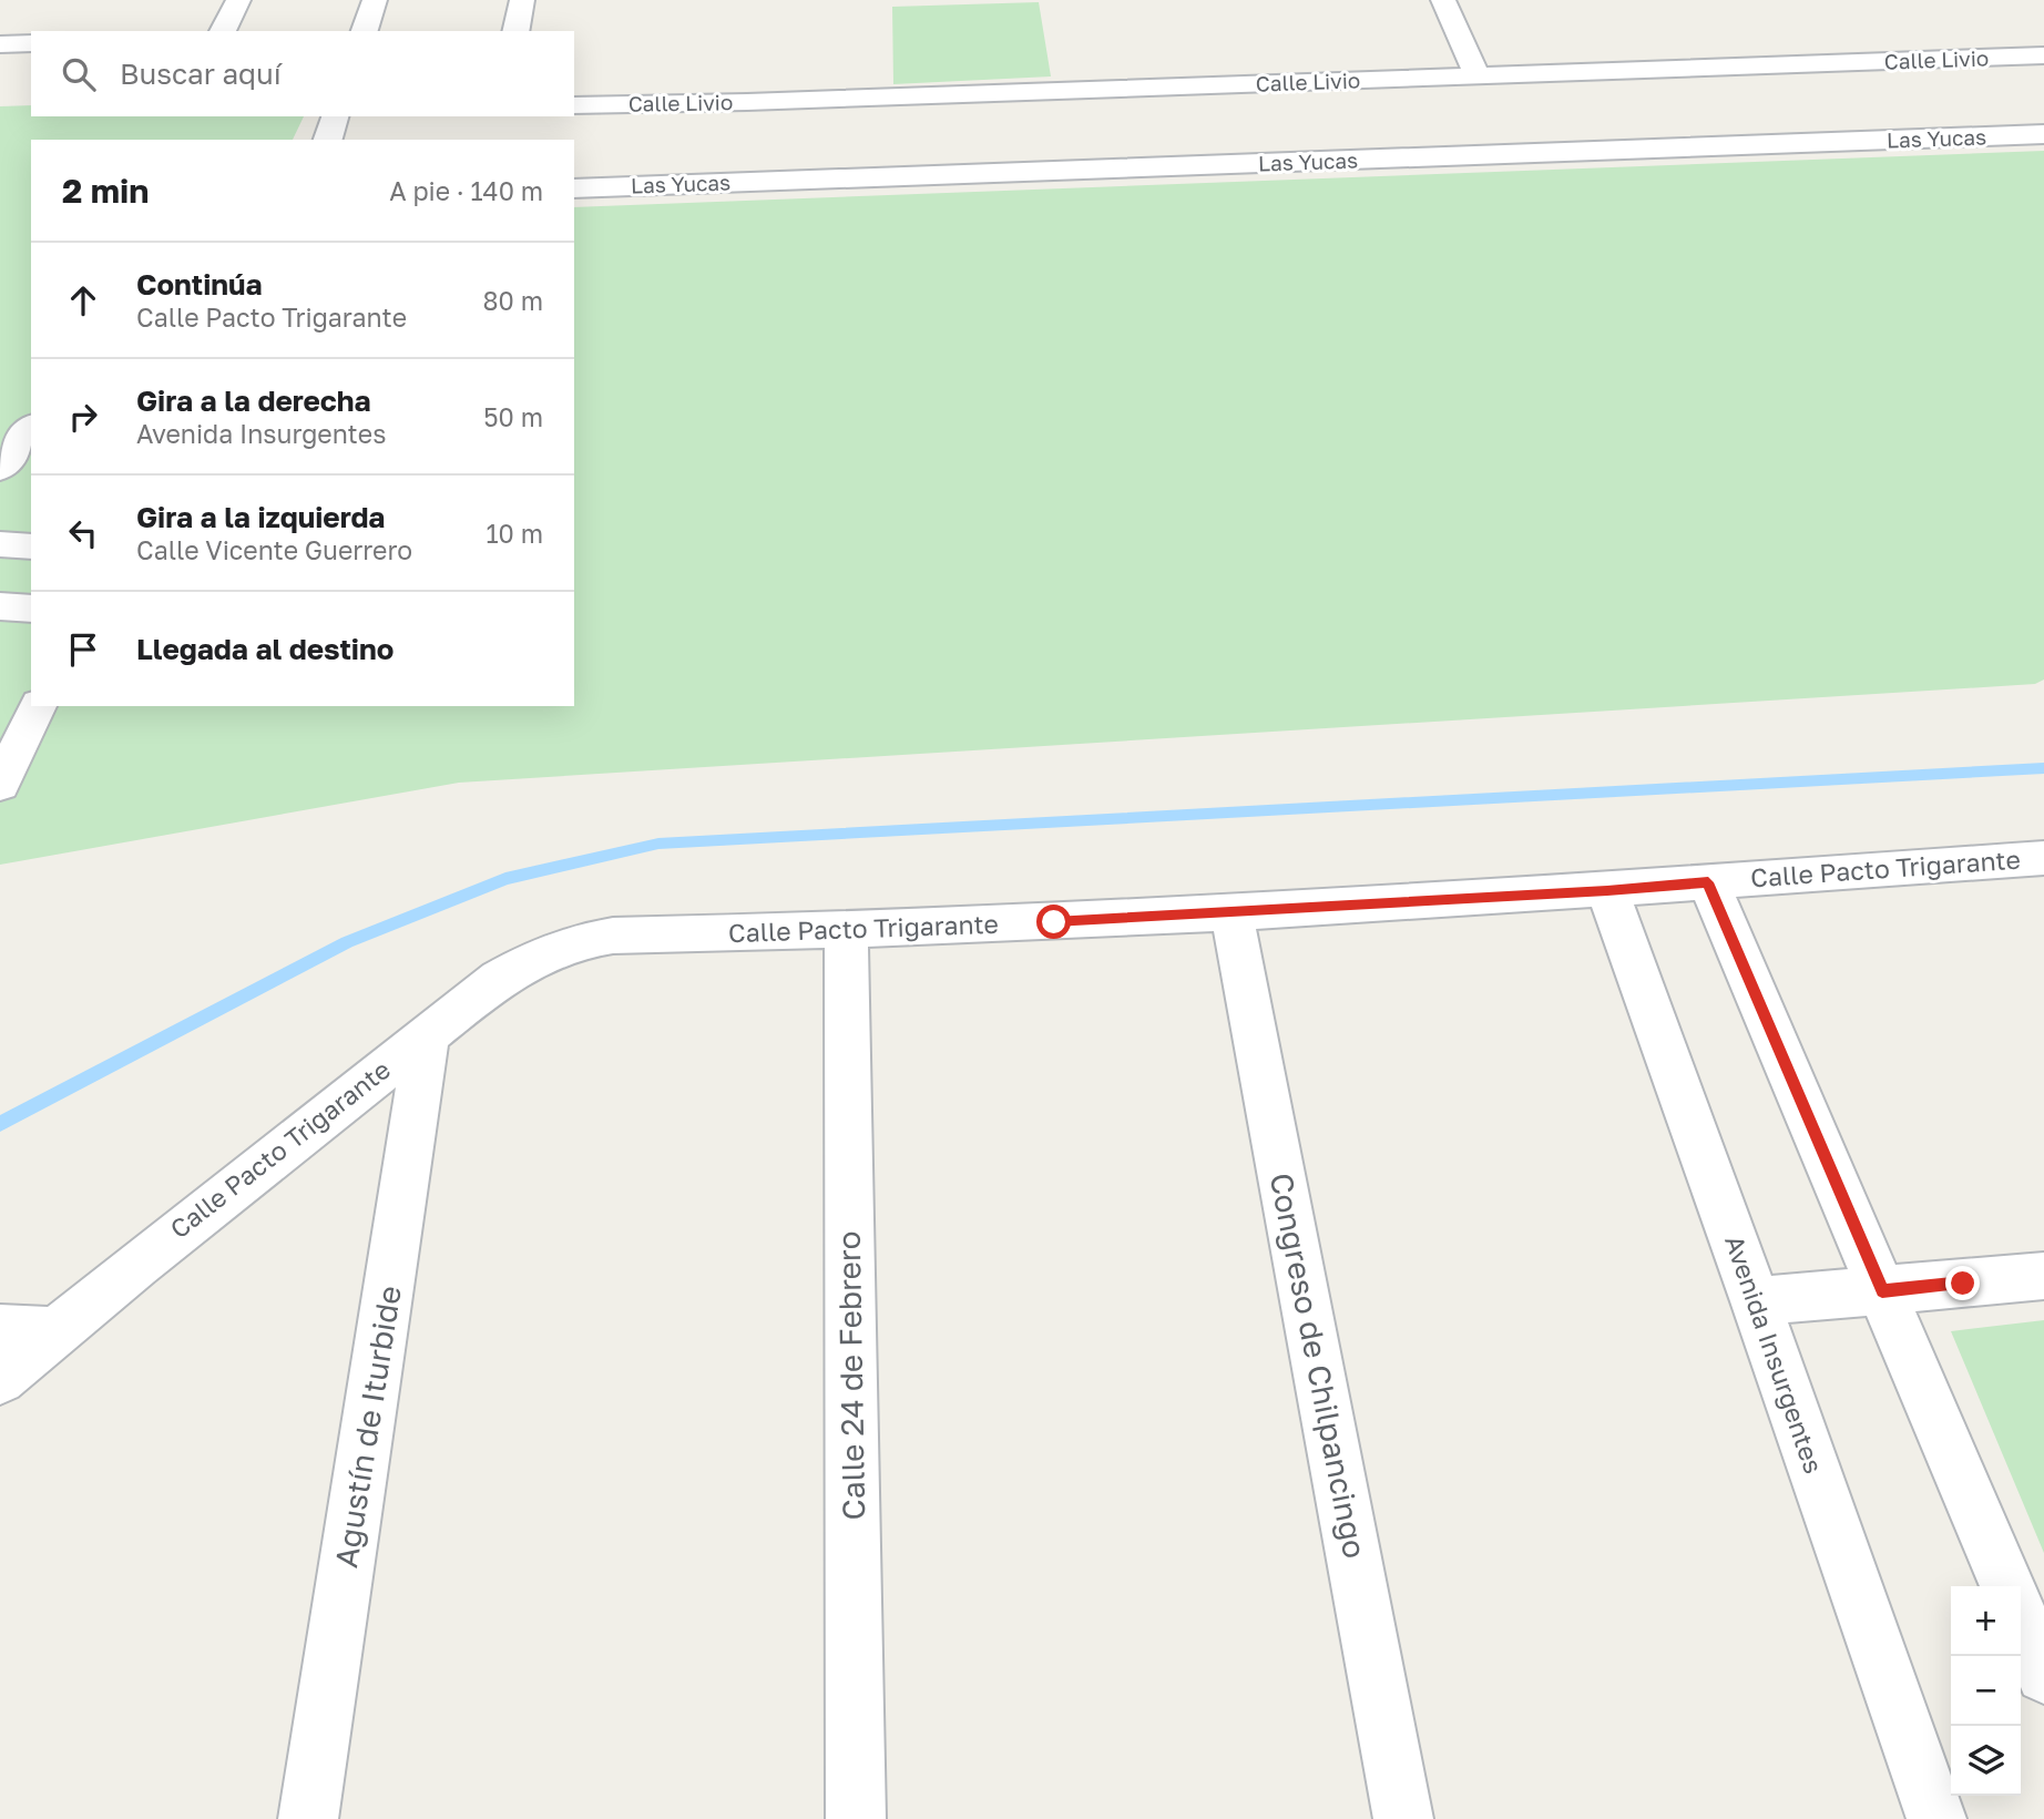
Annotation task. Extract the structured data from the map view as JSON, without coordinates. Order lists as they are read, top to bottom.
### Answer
{
  "streets": {
    "street": [
      "Calle Livio",
      "Las Yucas",
      "Calle Pacto Trigarante",
      "Avenida Insurgentes",
      "Congreso de Chilpancingo",
      "Calle 24 de Febrero",
      "Agustín de Iturbide"
    ]
  },
  "crossings": [
    ["Calle Pacto Trigarante", "Avenida Insurgentes"],
    ["Calle Pacto Trigarante", "Congreso de Chilpancingo"],
    ["Calle Pacto Trigarante", "Calle 24 de Febrero"],
    ["Calle Pacto Trigarante", "Agustín de Iturbide"]
  ],
  "page": {
    "search": "Buscar aquí",
    "heading": ["2 min", "A pie · 140 m"],
    "list": [
      ["Continúa", "Calle Pacto Trigarante", "80 m"],
      ["Gira a la derecha", "Avenida Insurgentes", "50 m"],
      ["Gira a la izquierda", "Calle Vicente Guerrero", "10 m"],
      "Llegada al destino"
    ],
    "map_buttons": ["+", "−"]
  }
}
